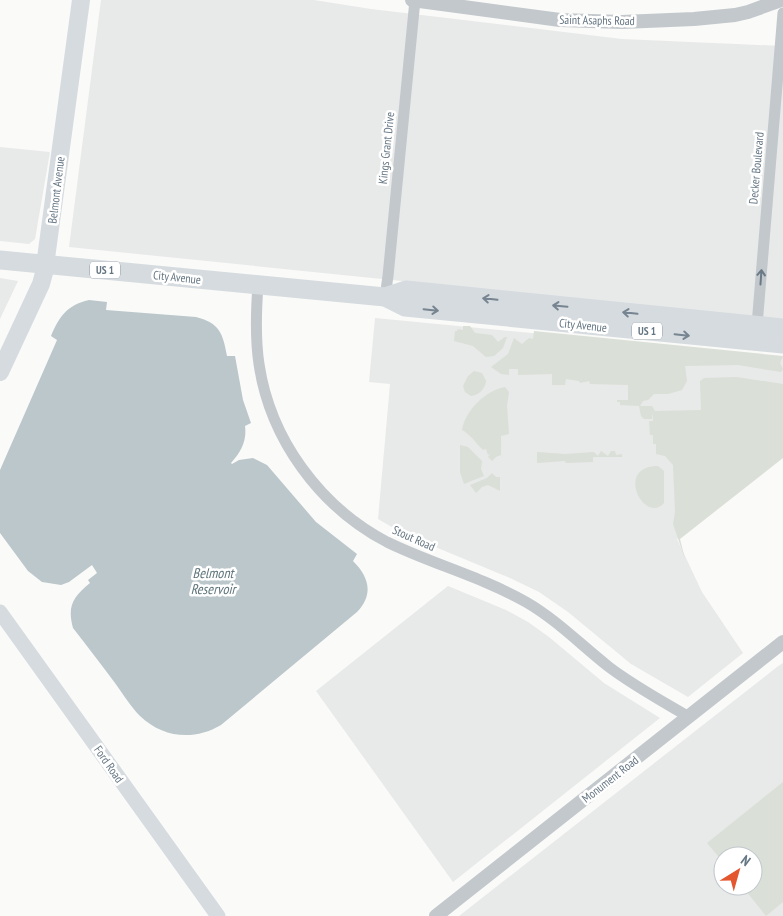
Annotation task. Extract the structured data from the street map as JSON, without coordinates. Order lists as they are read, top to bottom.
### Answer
{
  "streets": {
    "highway": ["US 1", "City Avenue"],
    "main road": ["Belmont Avenue", "Ford Road"],
    "street": [
      "Saint Asaphs Road",
      "Kings Grant Drive",
      "Decker Boulevard",
      "Stout Road",
      "Monument Road"
    ]
  },
  "crossings": [
    ["Saint Asaphs Road", "Kings Grant Drive"],
    ["Kings Grant Drive", "City Avenue"],
    ["Decker Boulevard", "City Avenue"],
    ["Belmont Avenue", "City Avenue"],
    ["City Avenue", "Stout Road"],
    ["Stout Road", "Monument Road"]
  ],
  "one_way": ["Decker Boulevard"],
  "water": ["Belmont Reservoir"],
  "north": "top right"
}
